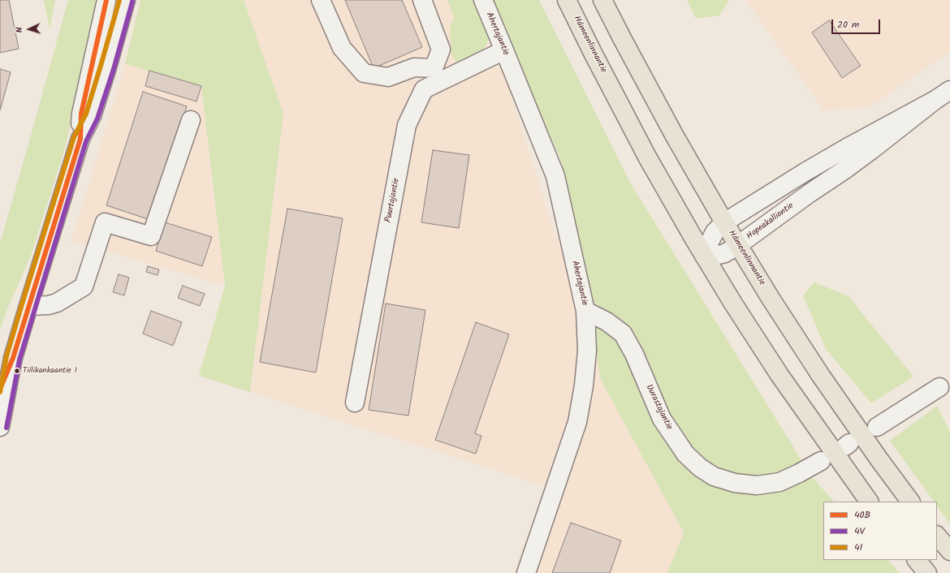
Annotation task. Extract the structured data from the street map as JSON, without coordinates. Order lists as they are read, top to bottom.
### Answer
{
  "streets": {
    "main road": ["Hämeenlinnantie"],
    "street": [
      "Ahertajantie",
      "Puurtajantie",
      "Hopeakalliontie",
      "Uurastajantie"
    ]
  },
  "crossings": [
    ["Ahertajantie", "Puurtajantie"],
    ["Ahertajantie", "Uurastajantie"],
    ["Hämeenlinnantie", "Hopeakalliontie"]
  ],
  "places": ["Tiilikankaantie I"],
  "lines": ["transit line 40B", "transit line 41", "transit line 4V"],
  "legend": ["40B", "4V", "41"],
  "scale_bar": "20 m",
  "north": "left"
}
